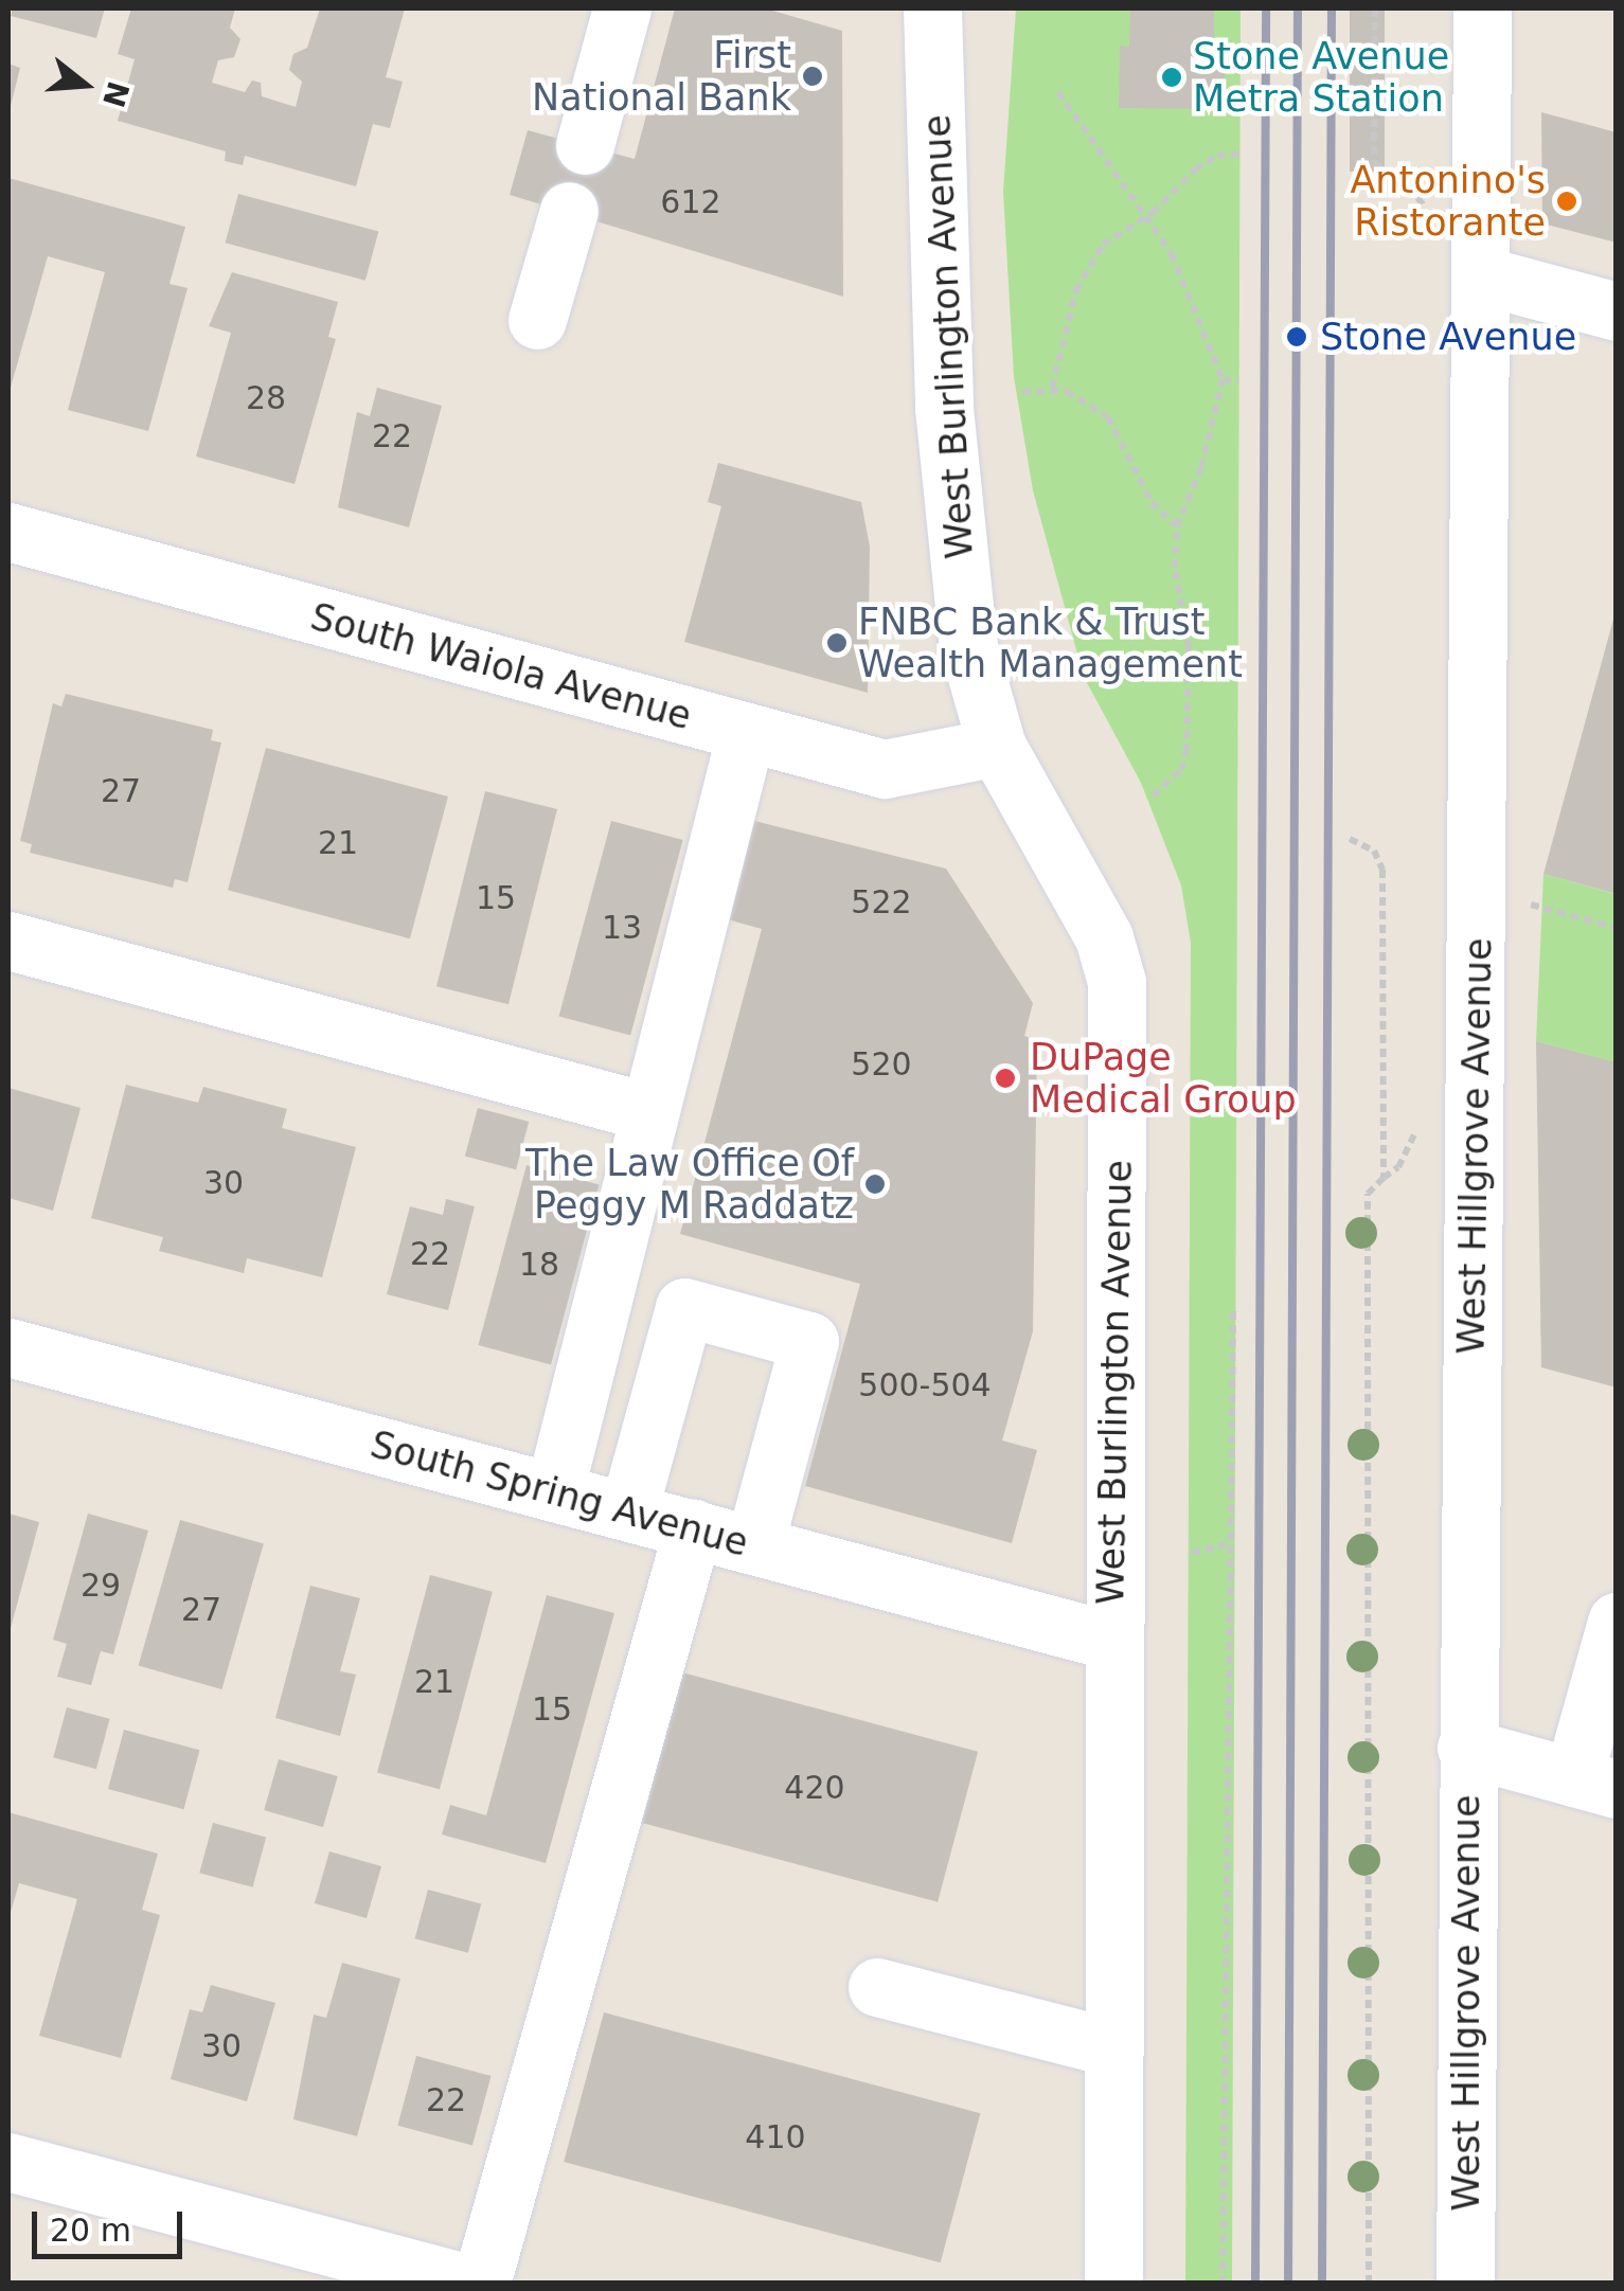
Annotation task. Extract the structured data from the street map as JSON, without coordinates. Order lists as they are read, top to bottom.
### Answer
{
  "streets": {
    "street": [
      "West Burlington Avenue",
      "South Waiola Avenue",
      "West Hillgrove Avenue",
      "South Spring Avenue"
    ]
  },
  "crossings": [
    ["West Burlington Avenue", "South Waiola Avenue"],
    ["West Burlington Avenue", "South Spring Avenue"]
  ],
  "places": [
    "First National Bank",
    "Stone Avenue Metra Station",
    "Antonino's Ristorante",
    "Stone Avenue",
    "FNBC Bank & Trust Wealth Management",
    "DuPage Medical Group",
    "The Law Office Of Peggy M Raddatz"
  ],
  "house_numbers": [
    "612",
    "28",
    "22",
    "27",
    "21",
    "15",
    "522",
    "13",
    "520",
    "30",
    "22",
    "18",
    "500-504",
    "29",
    "27",
    "21",
    "15",
    "420",
    "30",
    "22",
    "410"
  ],
  "scale_bar": "20 m",
  "north": "right"
}
